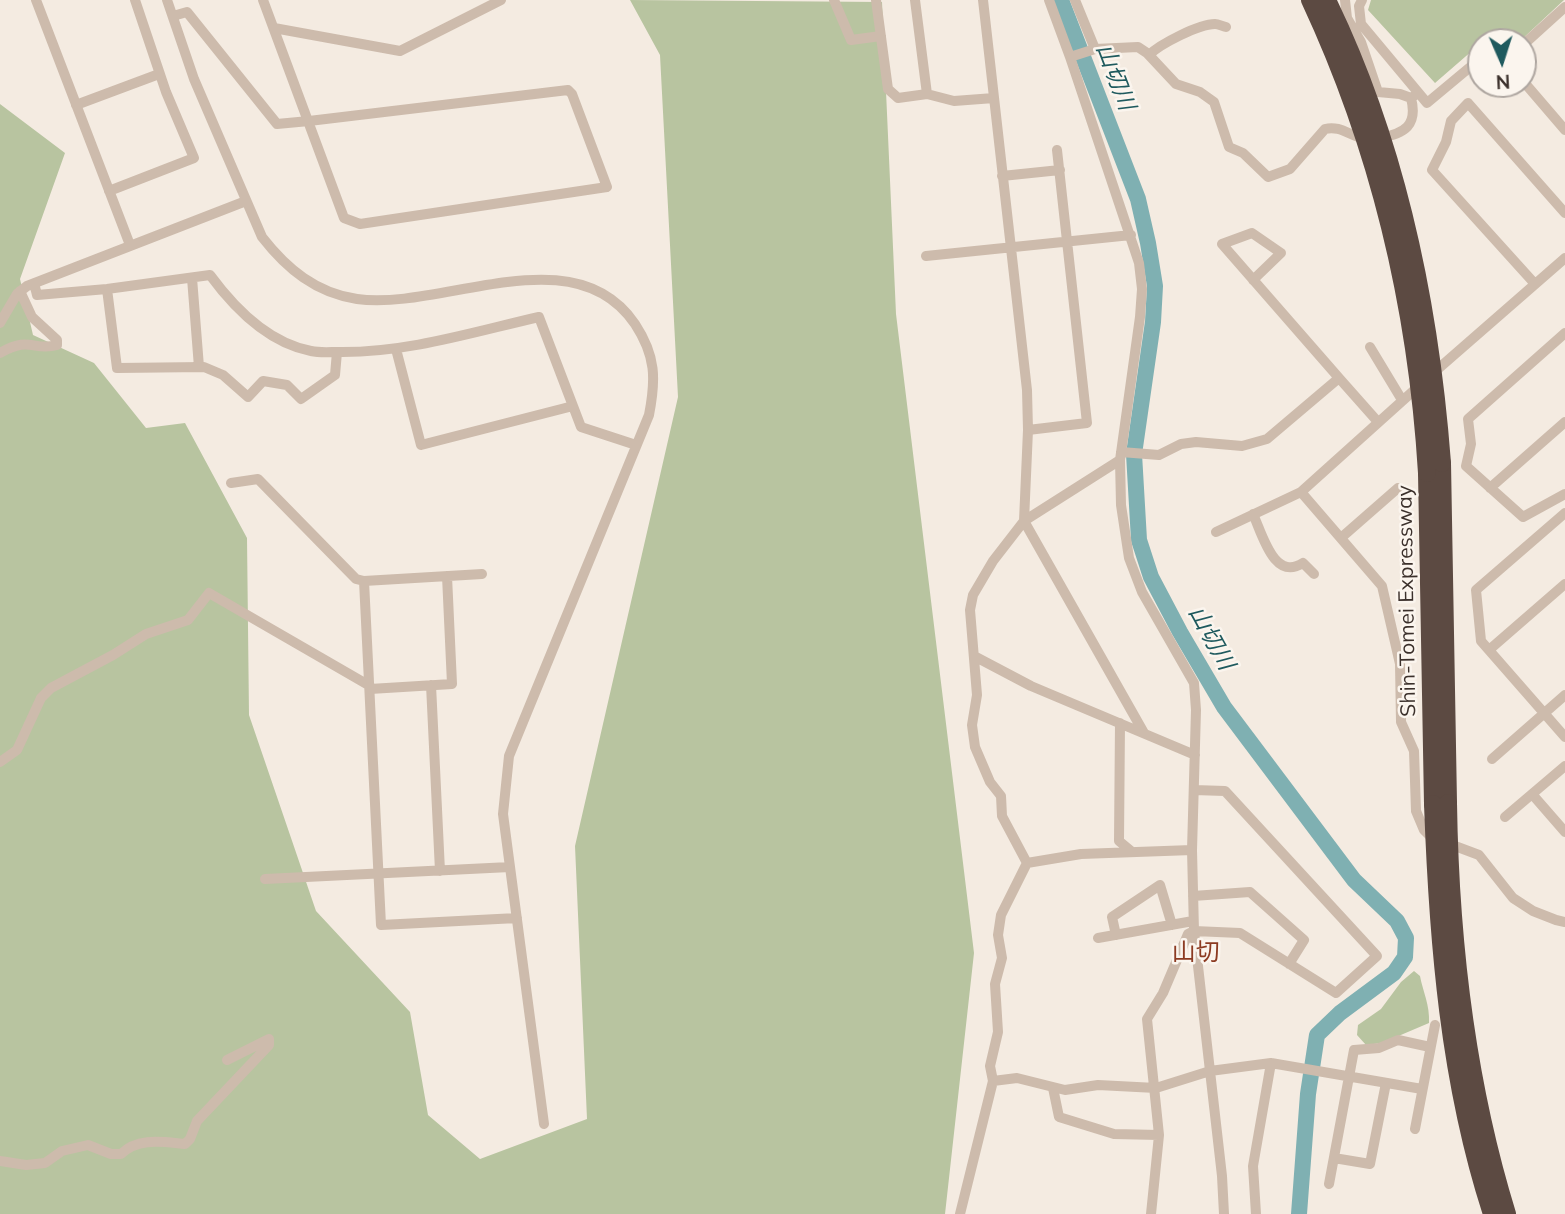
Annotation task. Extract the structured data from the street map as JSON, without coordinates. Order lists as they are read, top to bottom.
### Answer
{
  "streets": {
    "highway": ["Shin-Tomei Expressway"]
  },
  "districts": ["山切"],
  "water": ["山切川"],
  "north": "bottom"
}
